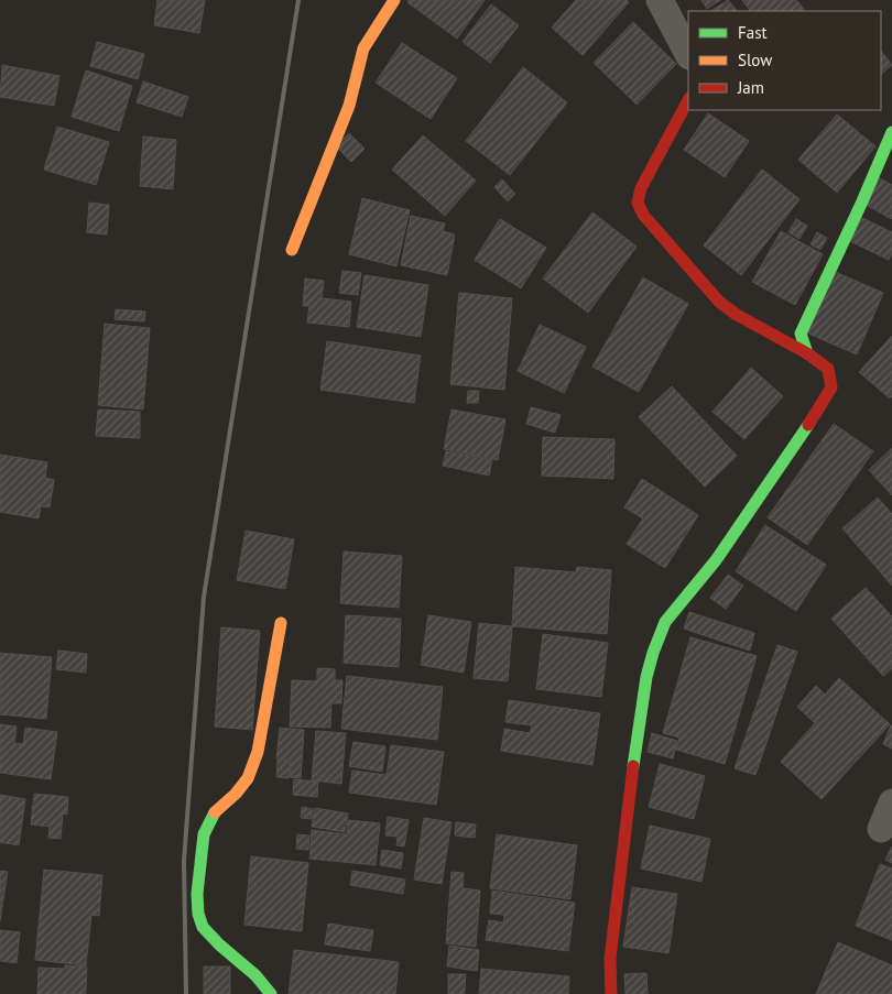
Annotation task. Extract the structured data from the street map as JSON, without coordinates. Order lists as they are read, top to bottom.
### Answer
{
  "legend": ["Fast", "Slow", "Jam"]
}
